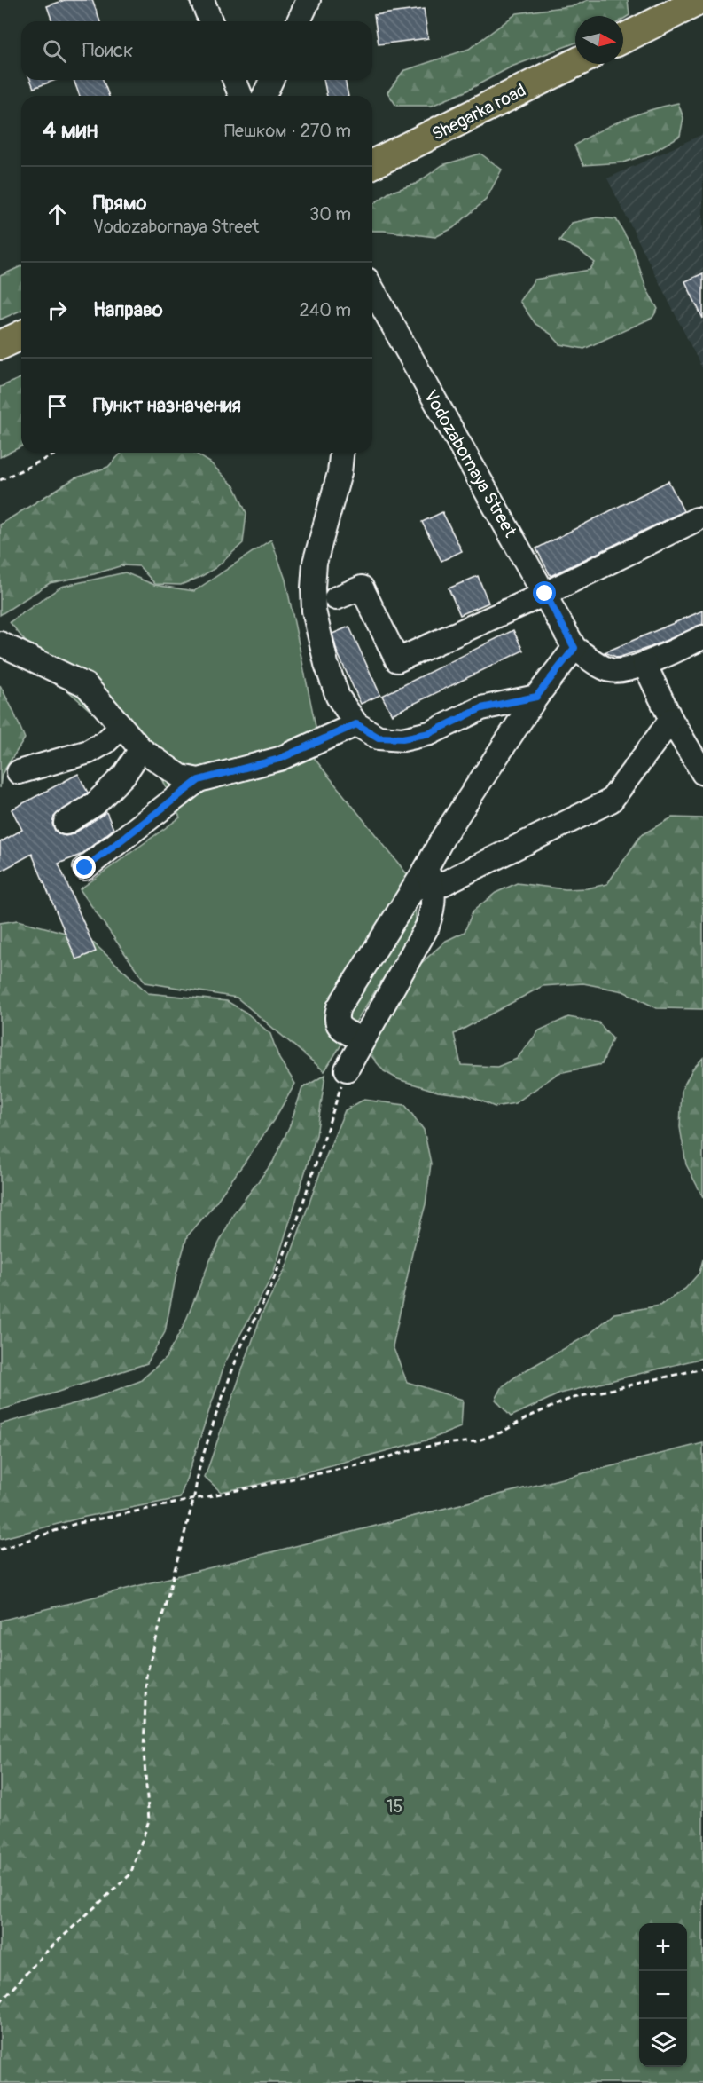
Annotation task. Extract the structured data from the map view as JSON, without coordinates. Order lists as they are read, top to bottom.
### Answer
{
  "streets": {
    "main road": ["Shegarka road"],
    "street": ["Vodozabornaya Street"]
  },
  "parks": ["15"],
  "north": "right",
  "page": {
    "search": "Поиск",
    "heading": ["4 мин", "Пешком · 270 m"],
    "list": [
      ["Прямо", "Vodozabornaya Street", "30 m"],
      ["Направо", "240 m"],
      "Пункт назначения"
    ],
    "map_buttons": ["+", "−"]
  }
}
